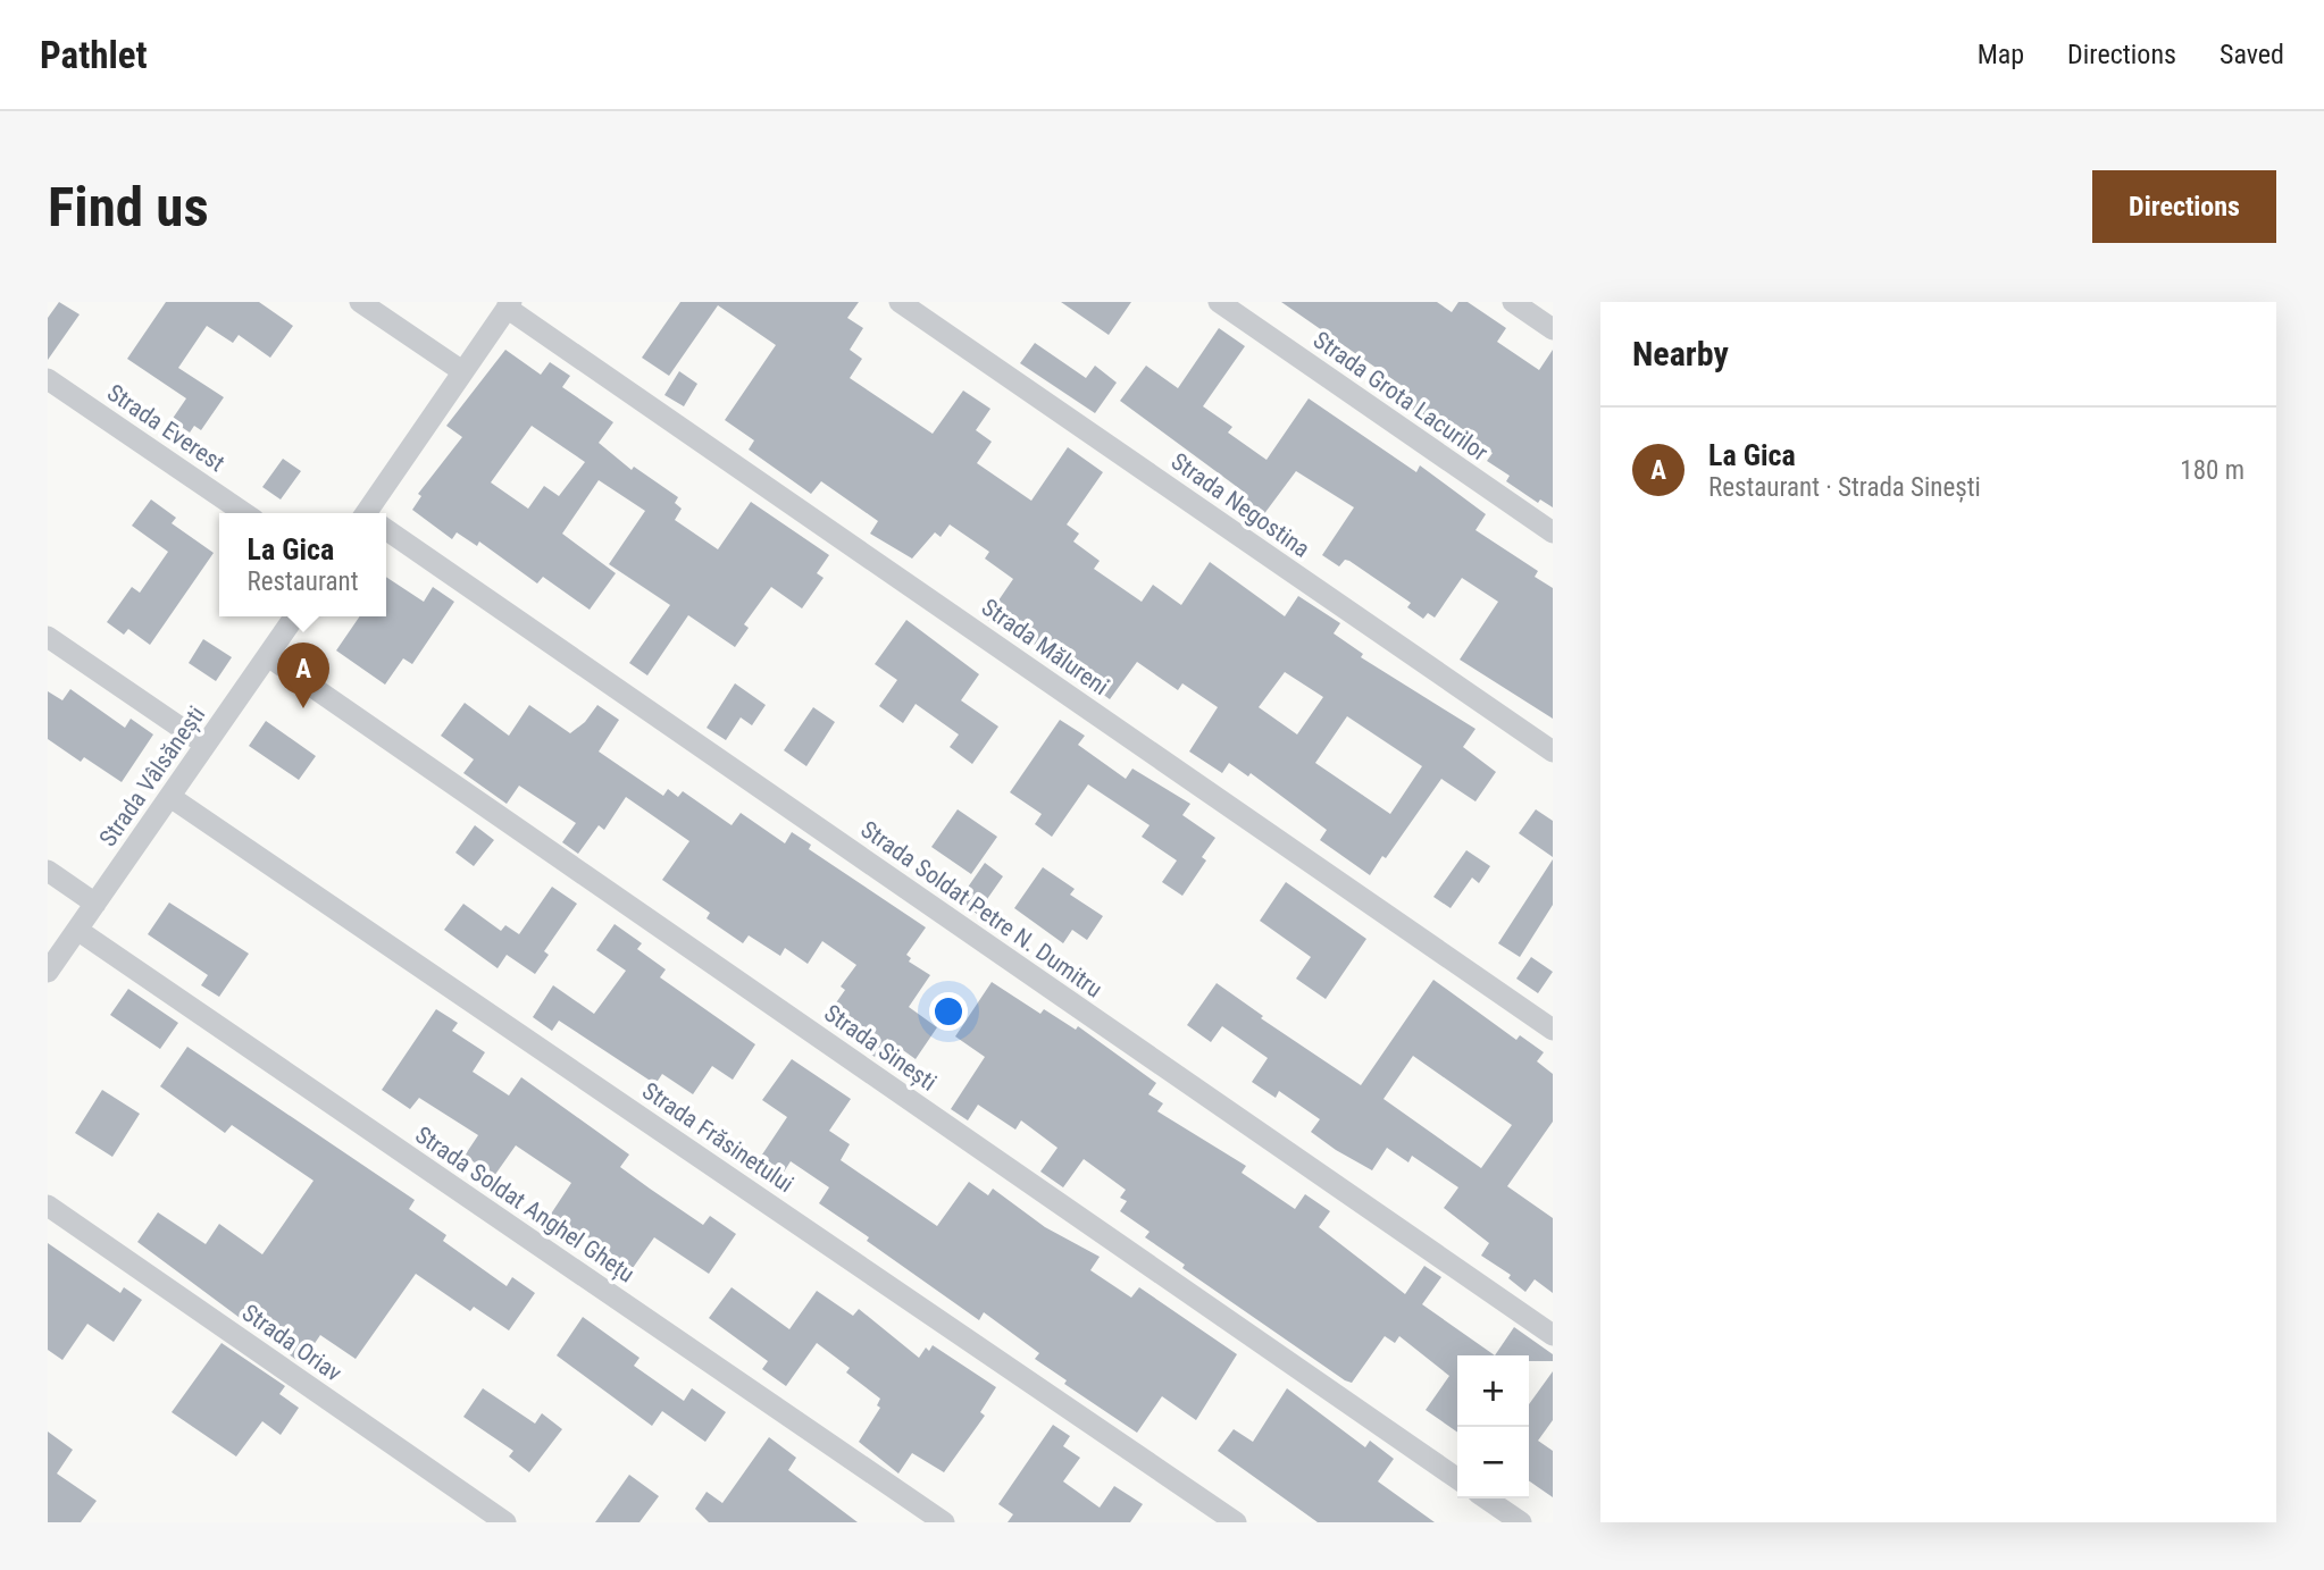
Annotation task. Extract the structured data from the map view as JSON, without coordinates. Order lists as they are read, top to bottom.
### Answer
{
  "streets": {
    "street": [
      "Strada Grota Lacurilor",
      "Strada Everest",
      "Strada Negostina",
      "Strada Mălureni",
      "Strada Vâlsănești",
      "Strada Soldat Petre N. Dumitru",
      "Strada Sinești",
      "Strada Frăsinetului",
      "Strada Soldat Anghel Ghețu",
      "Strada Oriav"
    ]
  },
  "crossings": [
    ["Strada Vâlsănești", "Strada Sinești"],
    ["Strada Vâlsănești", "Strada Frăsinetului"],
    ["Strada Vâlsănești", "Strada Soldat Anghel Ghețu"]
  ],
  "page": {
    "header": "Pathlet",
    "nav": ["Map", "Directions", "Saved"],
    "buttons": "Directions",
    "title": "Find us",
    "heading": "Nearby",
    "list": [
      {
        "mark": "A",
        "name": "La Gica",
        "note": "Restaurant · Strada Sinești",
        "value": "180 m"
      }
    ],
    "popup": ["La Gica", "Restaurant"],
    "pins": "A",
    "map_buttons": ["+", "−"]
  }
}
